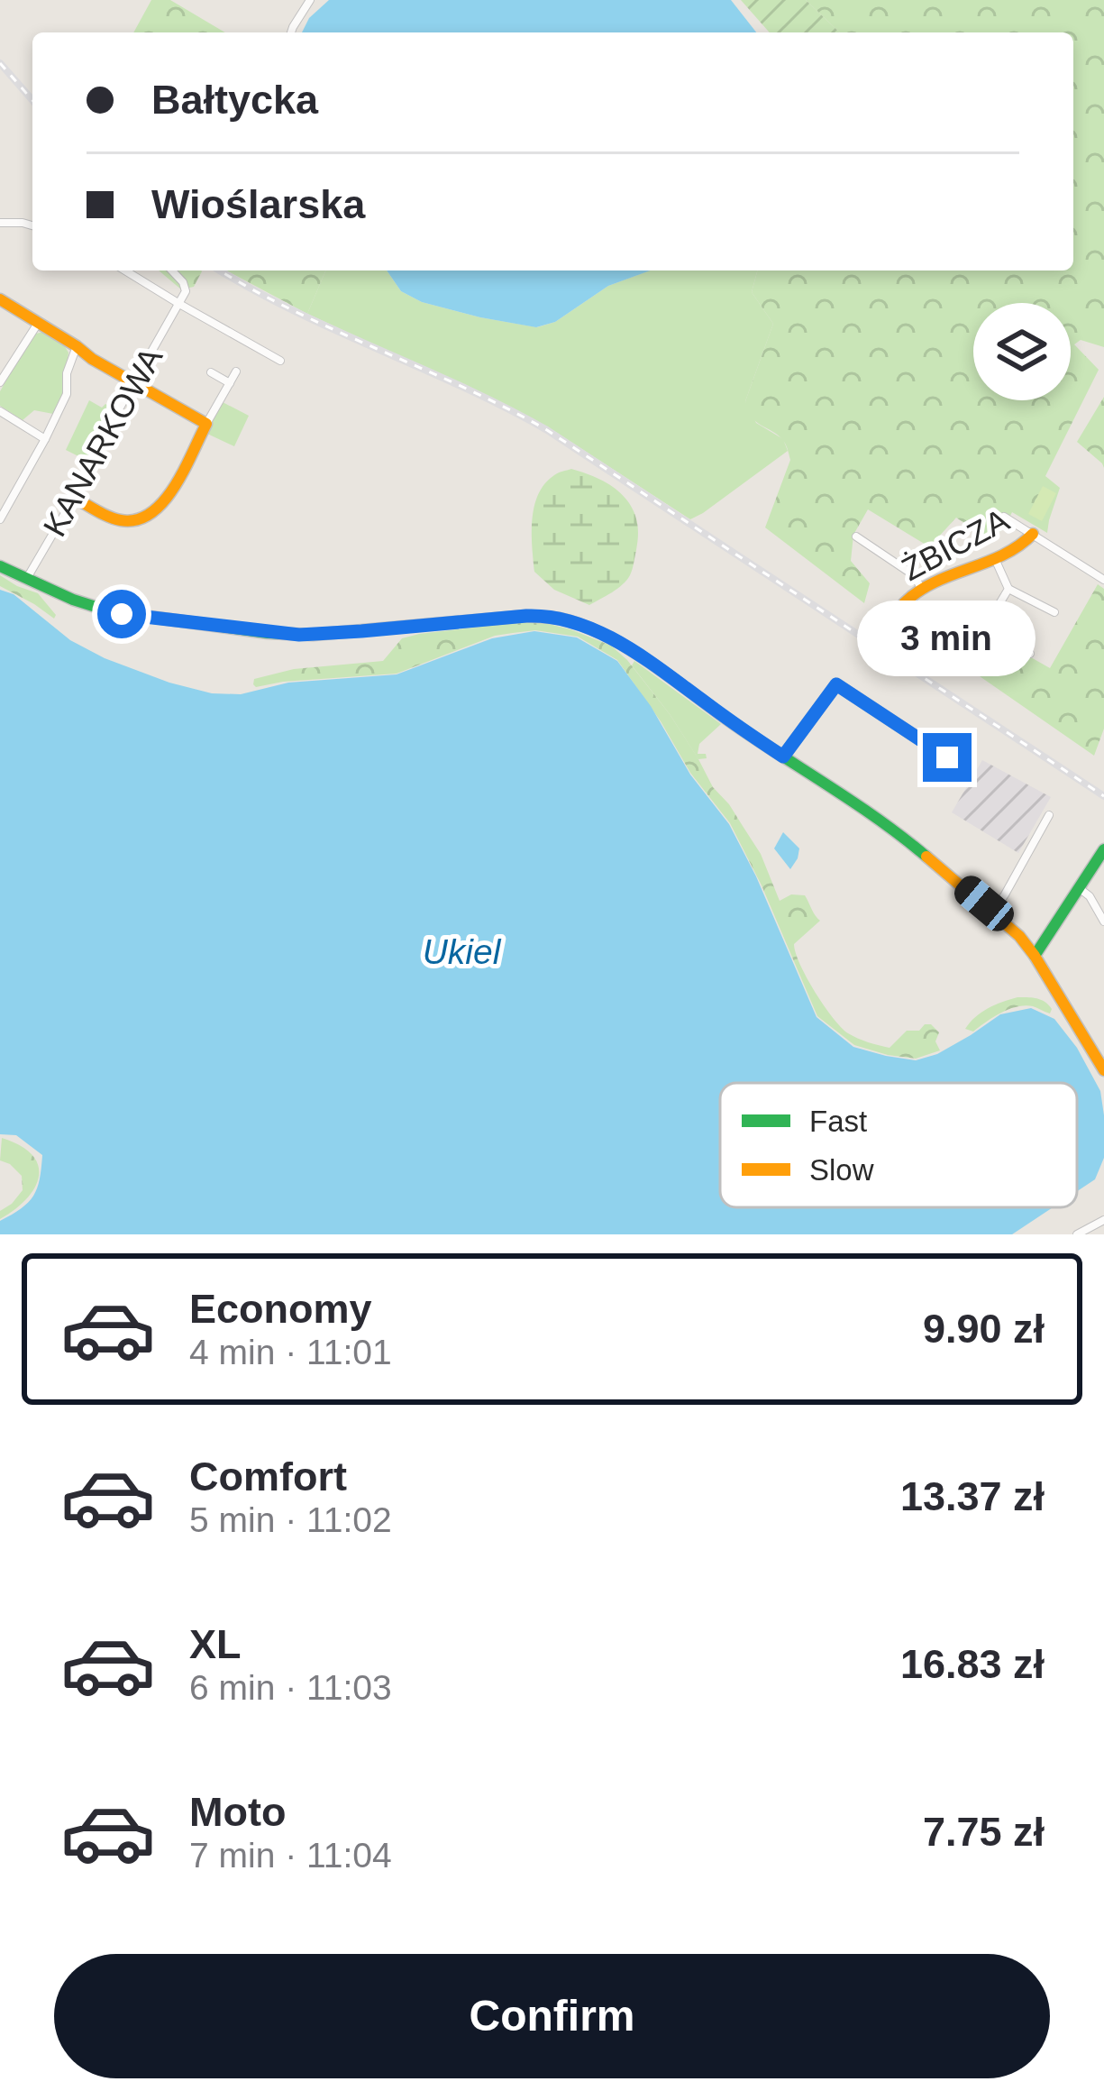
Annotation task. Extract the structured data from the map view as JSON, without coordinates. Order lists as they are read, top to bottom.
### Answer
{
  "streets": {
    "main road": ["ŻBICZA"],
    "street": ["KANARKOWA"]
  },
  "water": ["Ukiel"],
  "legend": ["Fast", "Slow"],
  "page": {
    "banner": ["Bałtycka", "Wioślarska"],
    "bubble": "3 min",
    "list": [
      {
        "name": "Economy",
        "note": "4 min · 11:01",
        "value": "9.90 zł"
      },
      {
        "name": "Comfort",
        "note": "5 min · 11:02",
        "value": "13.37 zł"
      },
      {
        "name": "XL",
        "note": "6 min · 11:03",
        "value": "16.83 zł"
      },
      {
        "name": "Moto",
        "note": "7 min · 11:04",
        "value": "7.75 zł"
      }
    ],
    "buttons": "Confirm"
  }
}
